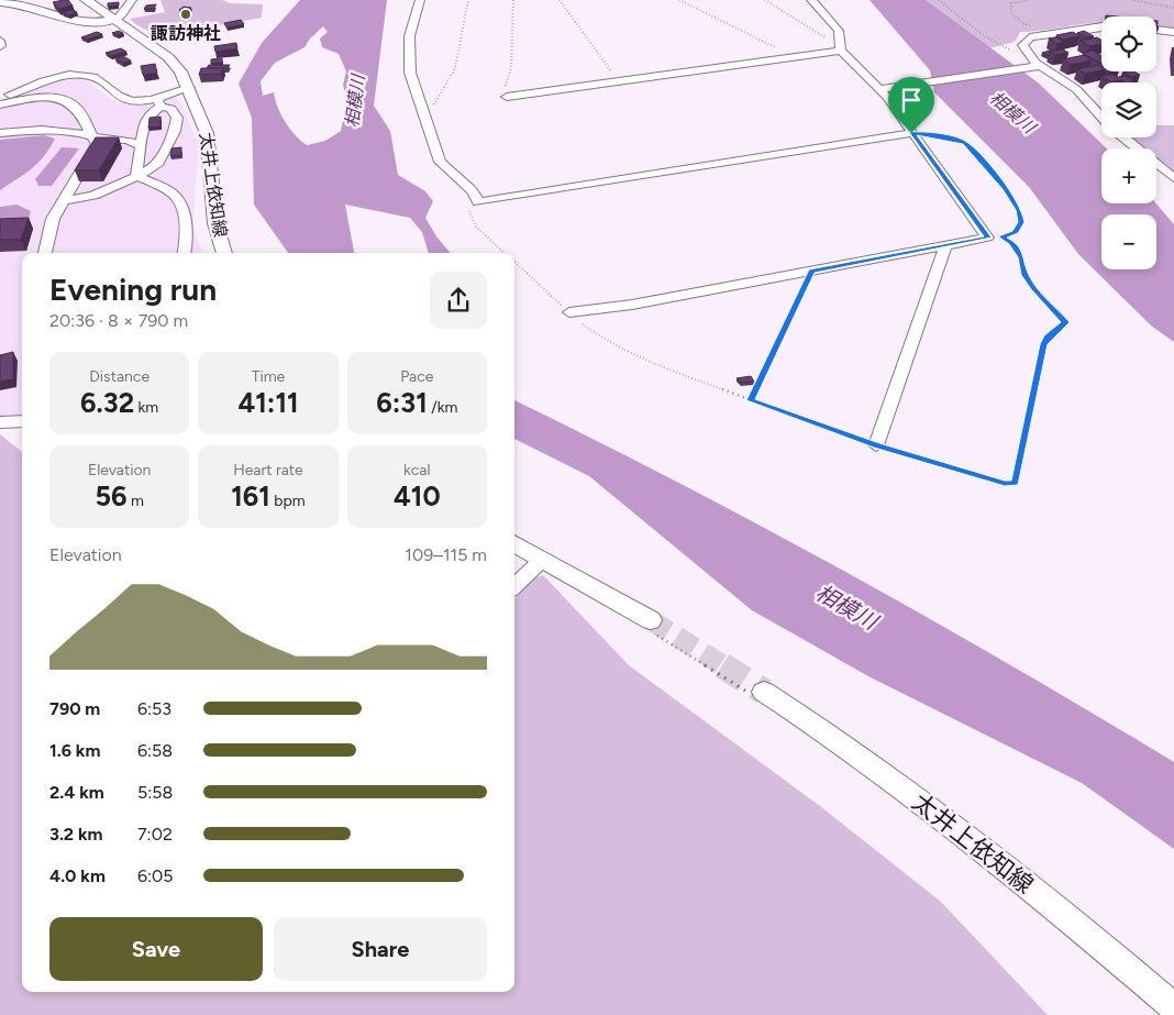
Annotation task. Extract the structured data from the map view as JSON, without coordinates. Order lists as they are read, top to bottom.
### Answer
{
  "streets": {
    "main road": ["太井上依知線"]
  },
  "water": ["相模川"],
  "places": ["諏訪神社"],
  "page": {
    "map_buttons": ["+", "−"],
    "heading": ["Evening run", "20:36 · 8 × 790 m"],
    "stats": [
      ["Distance", "6.32 km"],
      ["Time", "41:11"],
      ["Pace", "6:31 /km"],
      ["Elevation", "56 m"],
      ["Heart rate", "161 bpm"],
      ["kcal", "410"]
    ],
    "chart": ["Elevation", "109–115 m"],
    "list": [
      {
        "name": "790 m",
        "note": "6:53"
      },
      {
        "name": "1.6 km",
        "note": "6:58"
      },
      {
        "name": "2.4 km",
        "note": "5:58"
      },
      {
        "name": "3.2 km",
        "note": "7:02"
      },
      {
        "name": "4.0 km",
        "note": "6:05"
      }
    ],
    "buttons": ["Save", "Share"]
  }
}
